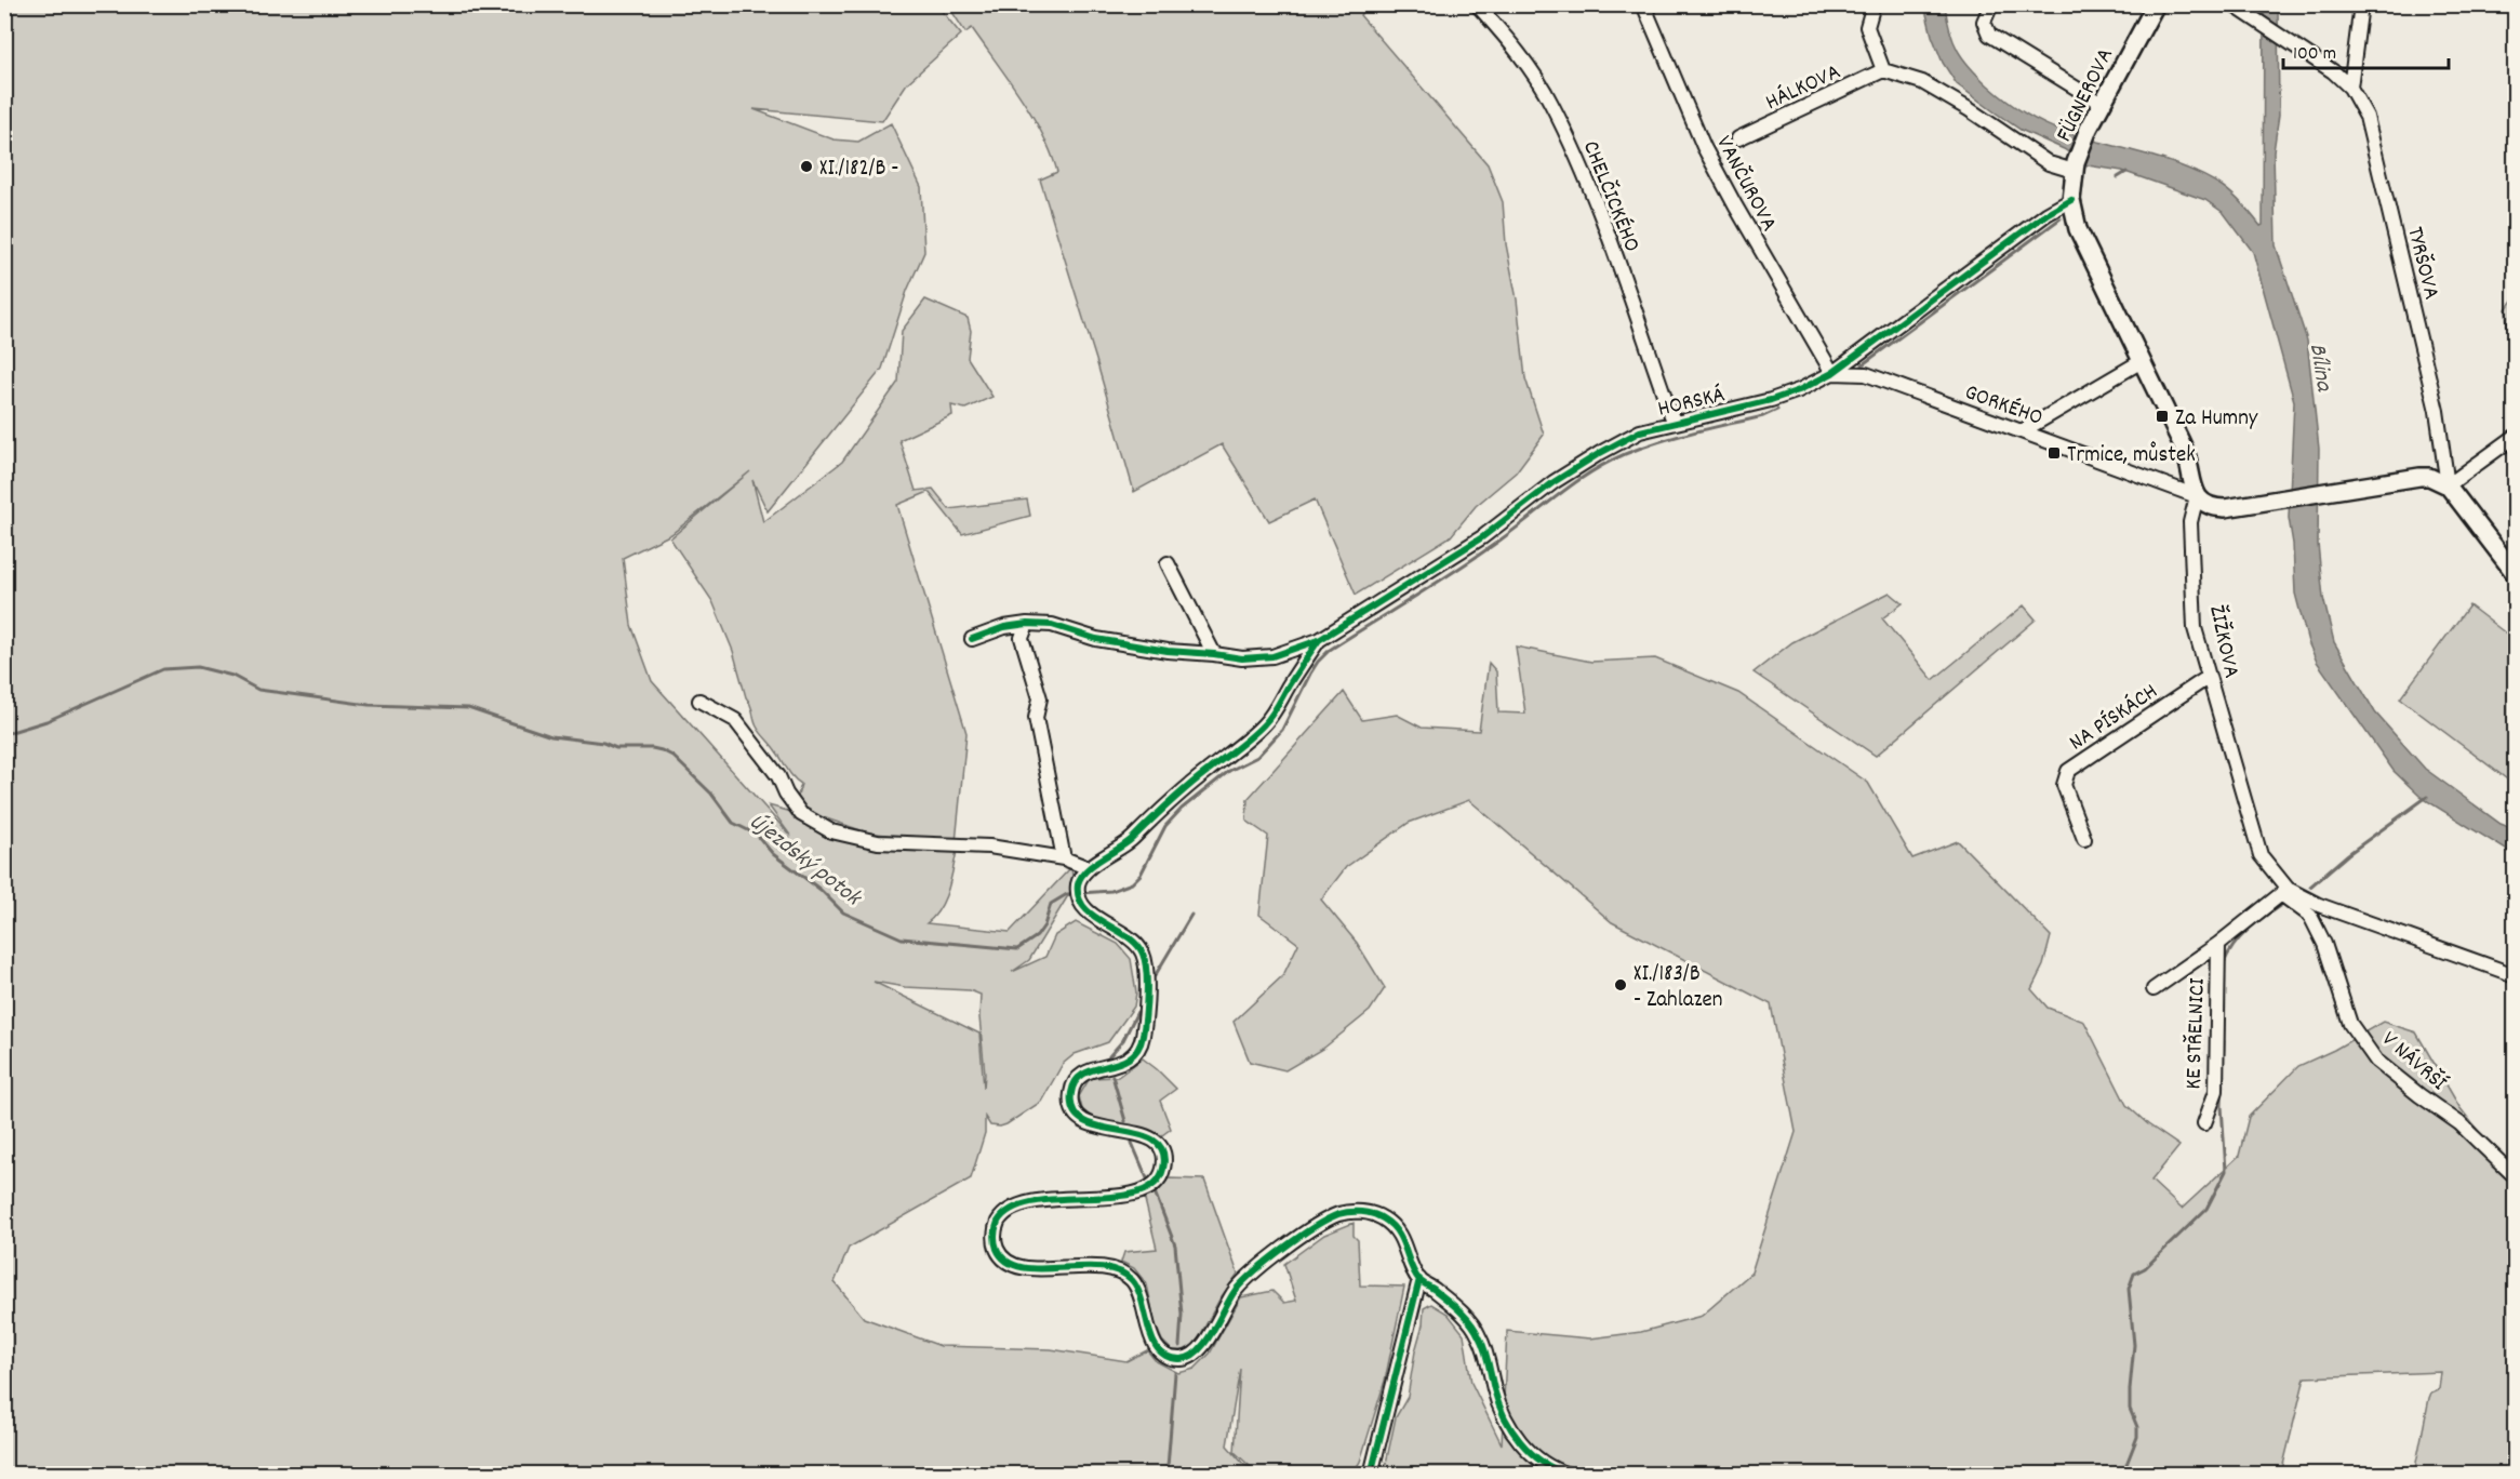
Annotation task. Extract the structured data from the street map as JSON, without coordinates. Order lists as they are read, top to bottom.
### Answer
{
  "streets": {
    "main road": ["FÜGNEROVA", "TYRŠOVA", "ŽIŽKOVA"],
    "street": [
      "HÁLKOVA",
      "VANČUROVA",
      "CHELČICKÉHO",
      "HORSKÁ",
      "GORKÉHO",
      "NA PÍSKÁCH",
      "KE STŘELNICI",
      "V NÁVRŠÍ"
    ]
  },
  "crossings": [
    ["FÜGNEROVA", "ŽIŽKOVA"],
    ["VANČUROVA", "HORSKÁ"],
    ["VANČUROVA", "GORKÉHO"],
    ["CHELČICKÉHO", "HORSKÁ"],
    ["HORSKÁ", "GORKÉHO"],
    ["HORSKÁ", "ŽIŽKOVA"],
    ["GORKÉHO", "ŽIŽKOVA"],
    ["ŽIŽKOVA", "NA PÍSKÁCH"],
    ["ŽIŽKOVA", "KE STŘELNICI"],
    ["ŽIŽKOVA", "V NÁVRŠÍ"],
    ["KE STŘELNICI", "V NÁVRŠÍ"]
  ],
  "water": ["Bílina", "Újezdský potok"],
  "places": {
    "other": ["XI./182/B -", "XI./183/B - Zahlazen"],
    "transit": ["Za Humny", "Trmice, můstek"]
  },
  "scale_bar": "100 m"
}
